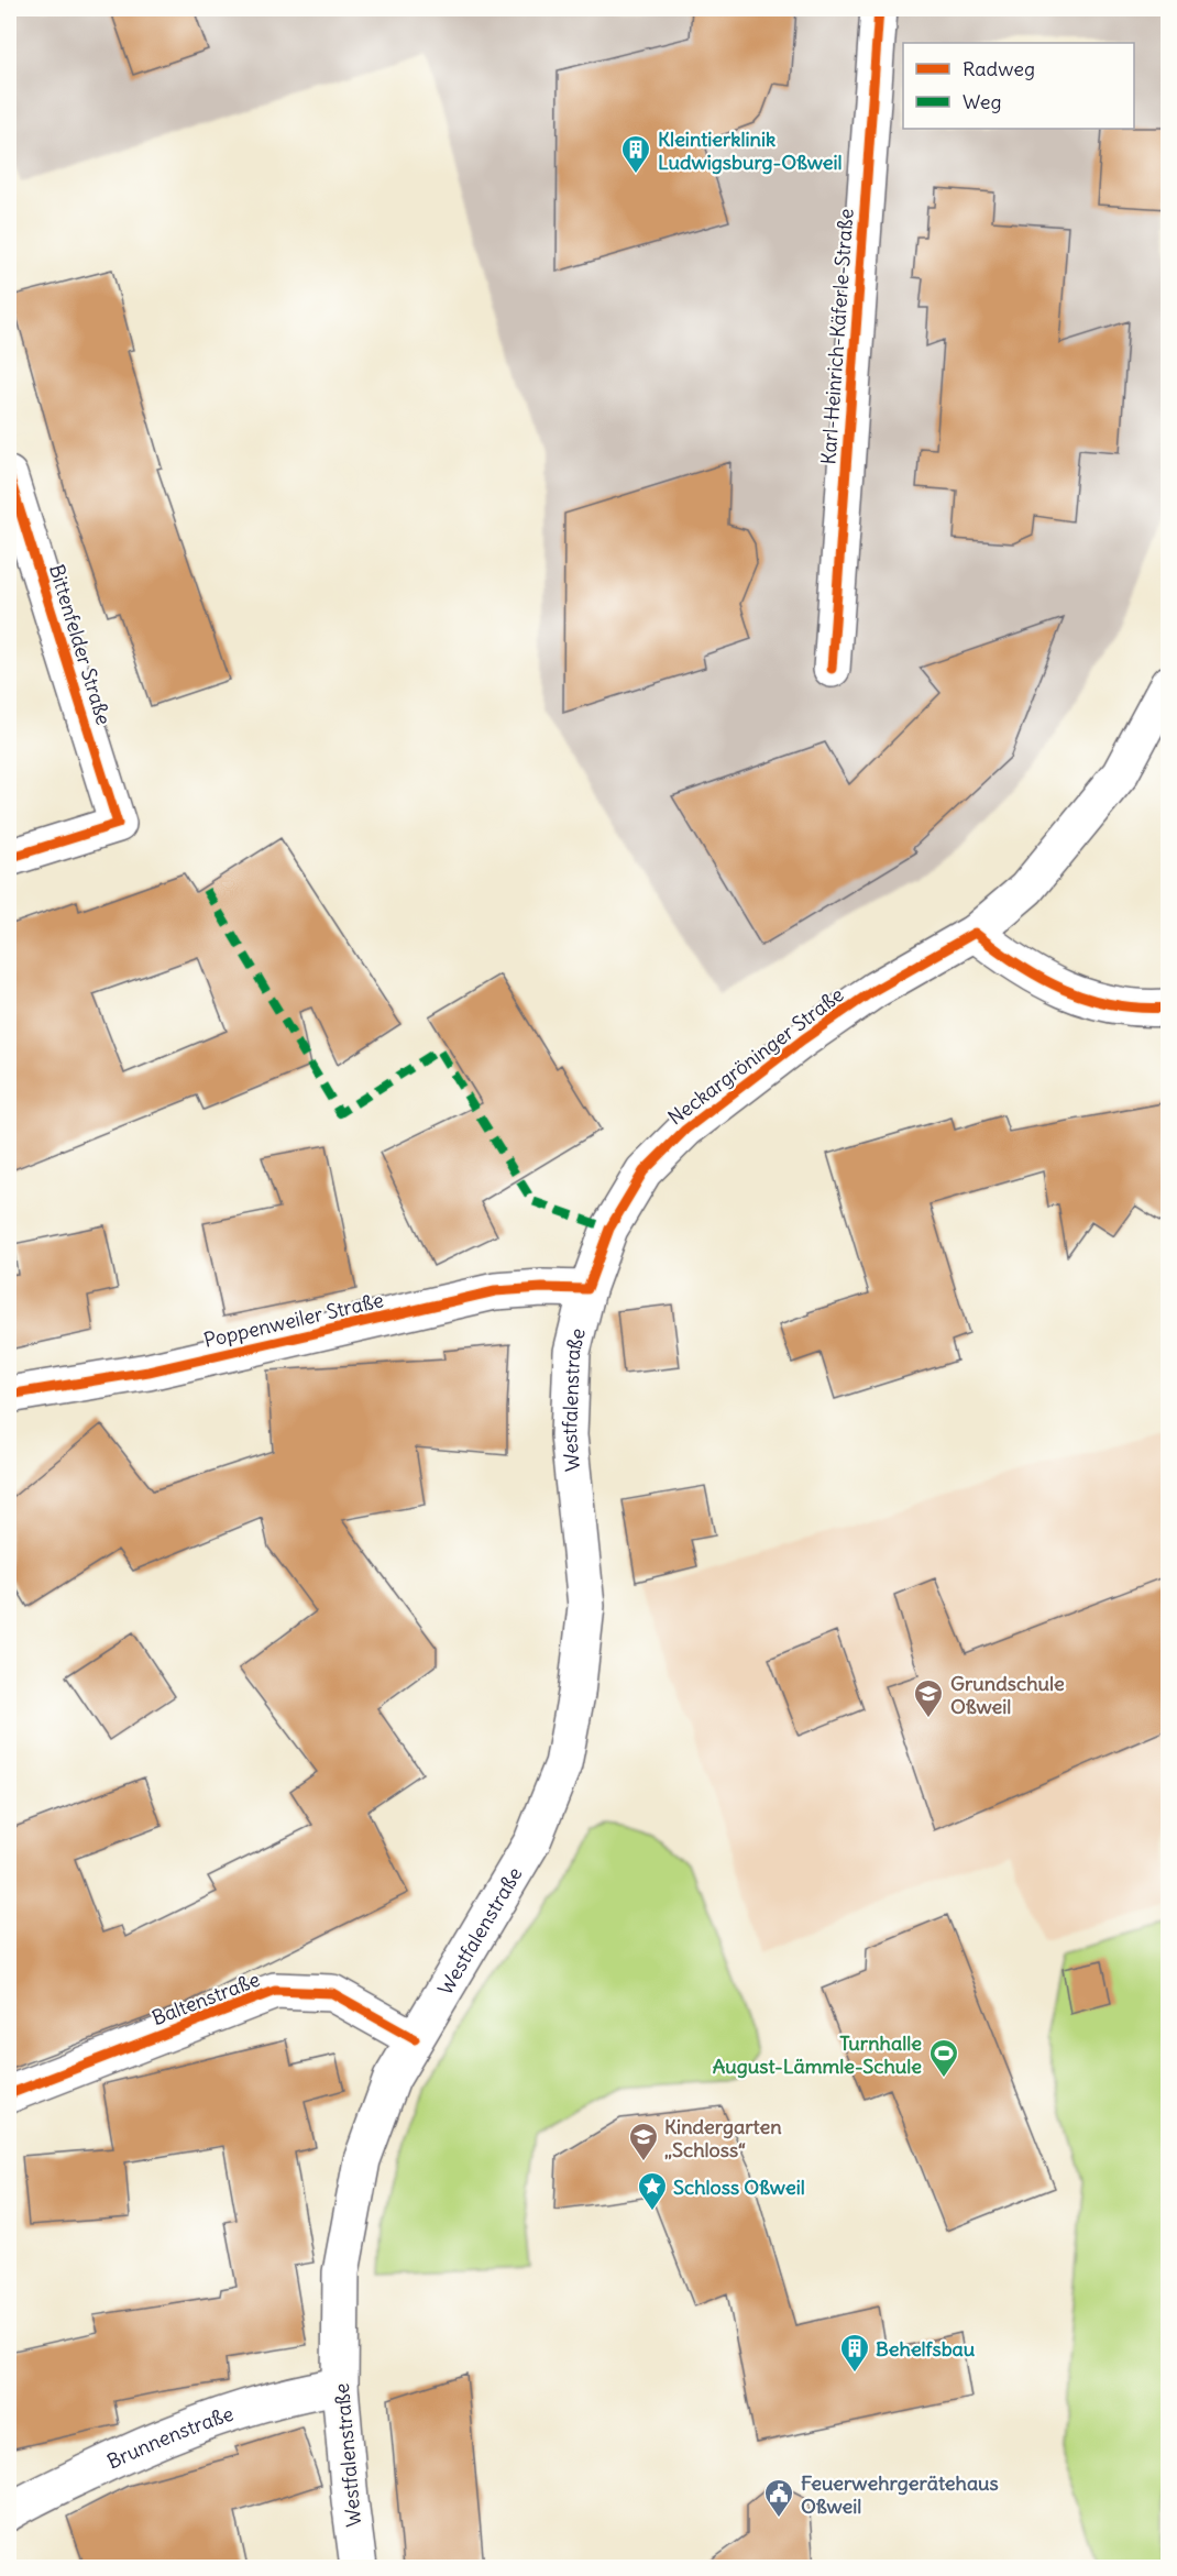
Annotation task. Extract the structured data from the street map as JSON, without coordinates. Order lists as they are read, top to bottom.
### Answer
{
  "streets": {
    "street": [
      "Karl-Heinrich-Käferle-Straße",
      "Bittenfelder Straße",
      "Neckargröninger Straße",
      "Poppenweiler Straße",
      "Westfalenstraße",
      "Baltenstraße",
      "Brunnenstraße"
    ]
  },
  "crossings": [
    ["Neckargröninger Straße", "Poppenweiler Straße"],
    ["Neckargröninger Straße", "Westfalenstraße"],
    ["Poppenweiler Straße", "Westfalenstraße"],
    ["Westfalenstraße", "Baltenstraße"],
    ["Westfalenstraße", "Brunnenstraße"]
  ],
  "places": {
    "building": ["Kleintierklinik Ludwigsburg-Oßweil", "Behelfsbau"],
    "school or university": ["Grundschule Oßweil", "Kindergarten „Schloss“"],
    "sports": ["Turnhalle August-Lämmle-Schule"],
    "place": ["Schloss Oßweil"],
    "public building": ["Feuerwehrgerätehaus Oßweil"]
  },
  "legend": ["Radweg", "Weg"]
}
